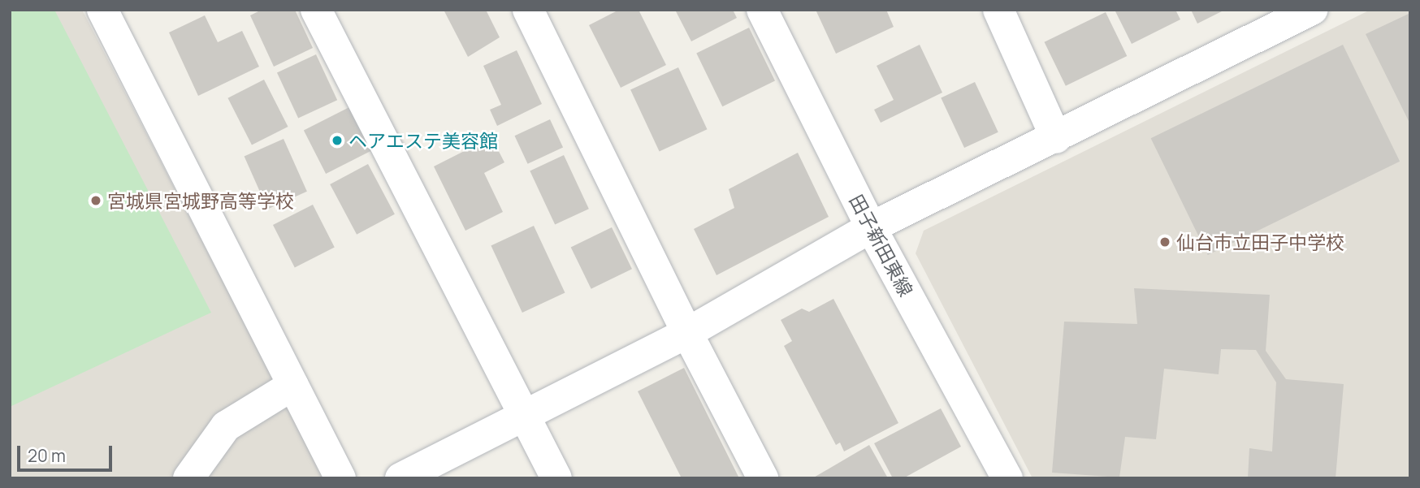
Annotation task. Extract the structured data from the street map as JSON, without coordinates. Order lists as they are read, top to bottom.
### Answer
{
  "streets": {
    "street": ["田子新田東線"]
  },
  "places": ["ヘアエステ美容館", "宮城県宮城野高等学校", "仙台市立田子中学校"],
  "scale_bar": "20 m"
}
